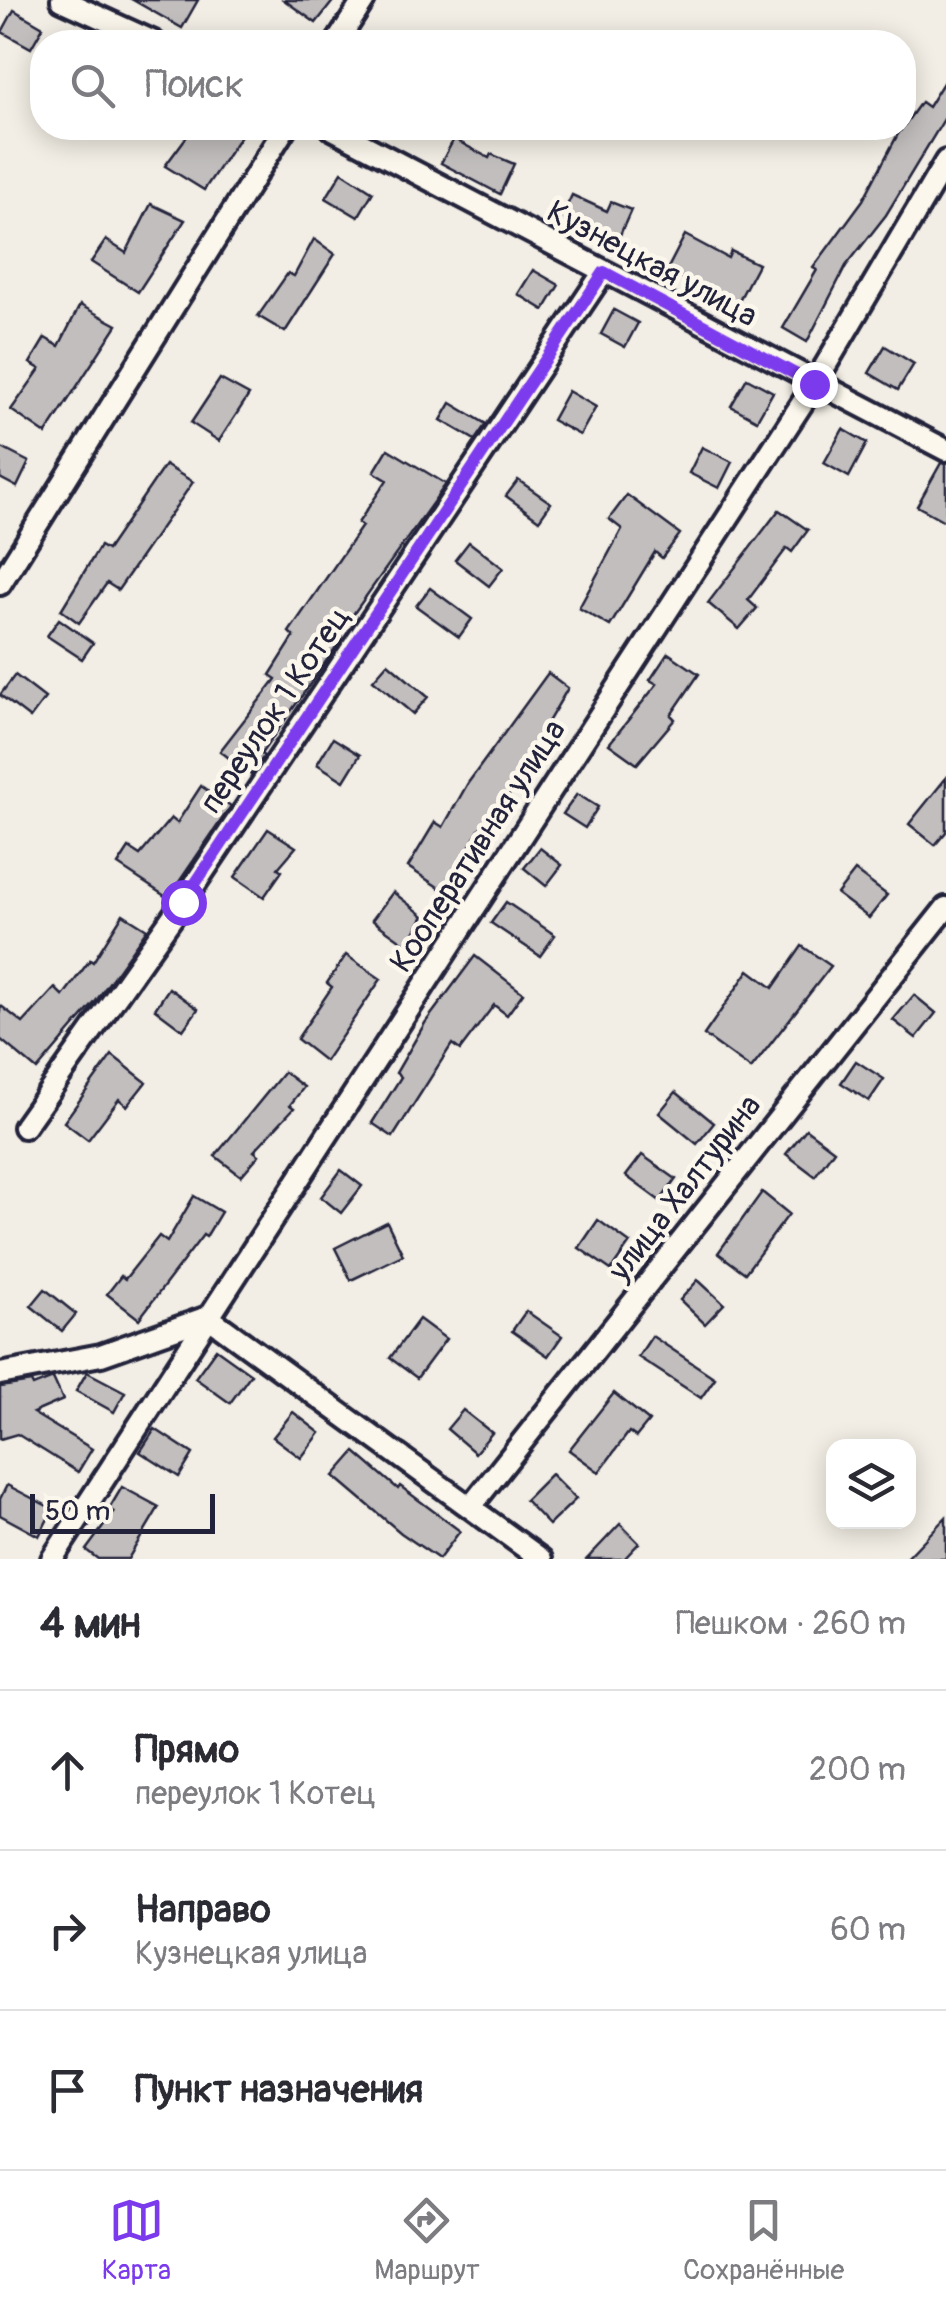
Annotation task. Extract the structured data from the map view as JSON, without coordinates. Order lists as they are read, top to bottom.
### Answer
{
  "streets": {
    "street": [
      "Кузнецкая улица",
      "переулок 1 Котец",
      "Кооперативная улица",
      "улица Халтурина"
    ]
  },
  "crossings": [
    ["Кузнецкая улица", "переулок 1 Котец"],
    ["Кузнецкая улица", "Кооперативная улица"]
  ],
  "scale_bar": "50 m",
  "page": {
    "search": "Поиск",
    "scale": "50 m",
    "heading": ["4 мин", "Пешком · 260 m"],
    "list": [
      ["Прямо", "переулок 1 Котец", "200 m"],
      ["Направо", "Кузнецкая улица", "60 m"],
      "Пункт назначения"
    ],
    "nav": ["Карта", "Маршрут", "Сохранённые"]
  }
}
